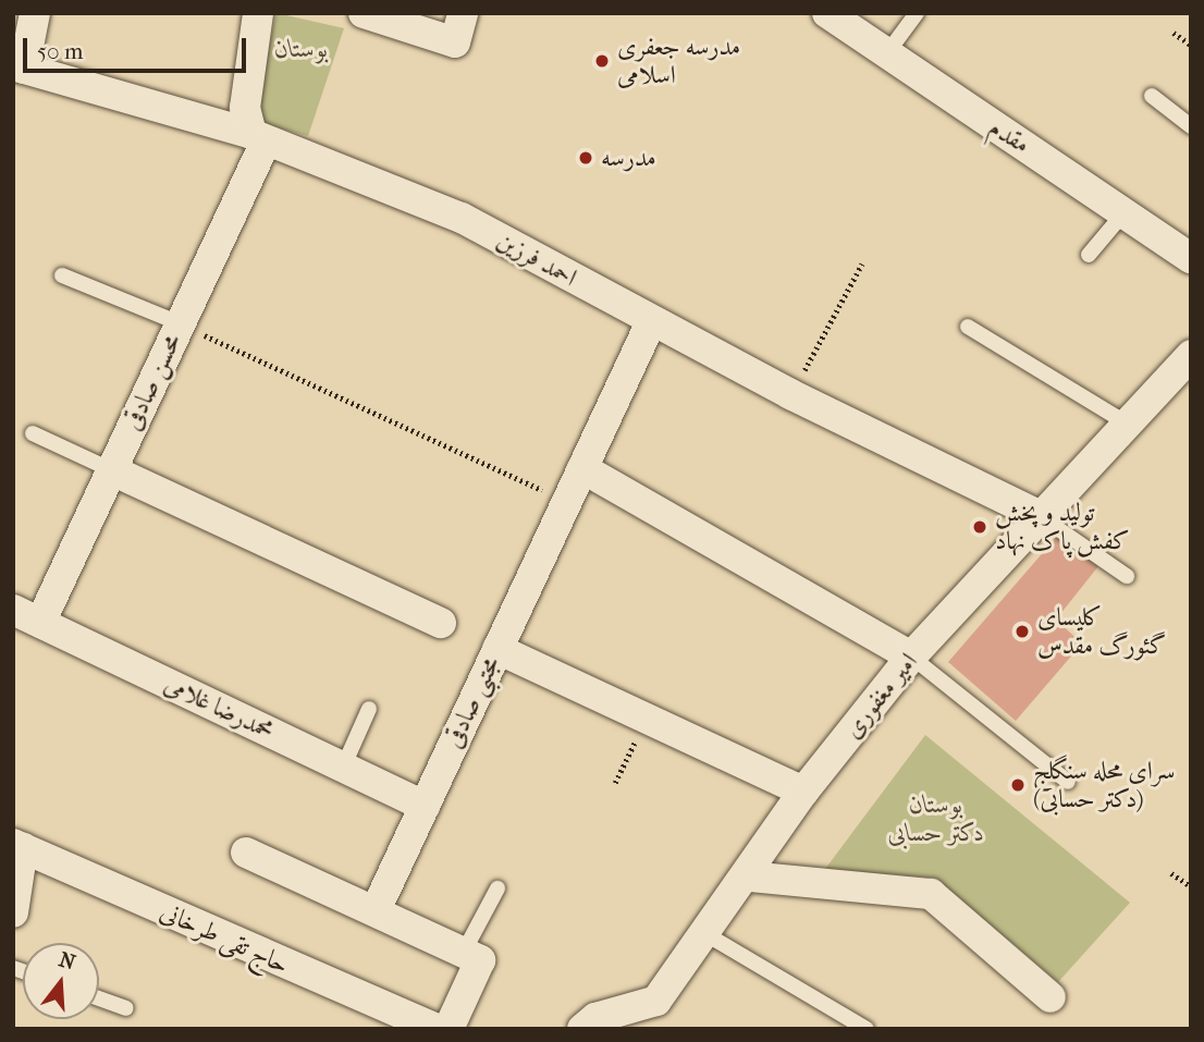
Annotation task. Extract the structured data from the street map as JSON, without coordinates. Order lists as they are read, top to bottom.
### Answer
{
  "streets": {
    "street": [
      "مقدم",
      "احمد فرزین",
      "محسن صادقی",
      "امیر مغفوری",
      "مجتبی صادقی",
      "محمدرضا غلامی",
      "حاج تقی طرخانی"
    ]
  },
  "crossings": [
    ["احمد فرزین", "محسن صادقی"],
    ["احمد فرزین", "امیر مغفوری"],
    ["احمد فرزین", "مجتبی صادقی"],
    ["محسن صادقی", "محمدرضا غلامی"],
    ["مجتبی صادقی", "محمدرضا غلامی"]
  ],
  "parks": ["بوستان", "بوستان دکتر حسابی"],
  "places": [
    "مدرسه جعفری اسلامی",
    "مدرسه",
    "تولید و پخش کفش پاک نهاد",
    "کلیسای گئورگ مقدس",
    "سرای محله سنگلج (دکتر حسابی)"
  ],
  "scale_bar": "50 m",
  "north": "top"
}
